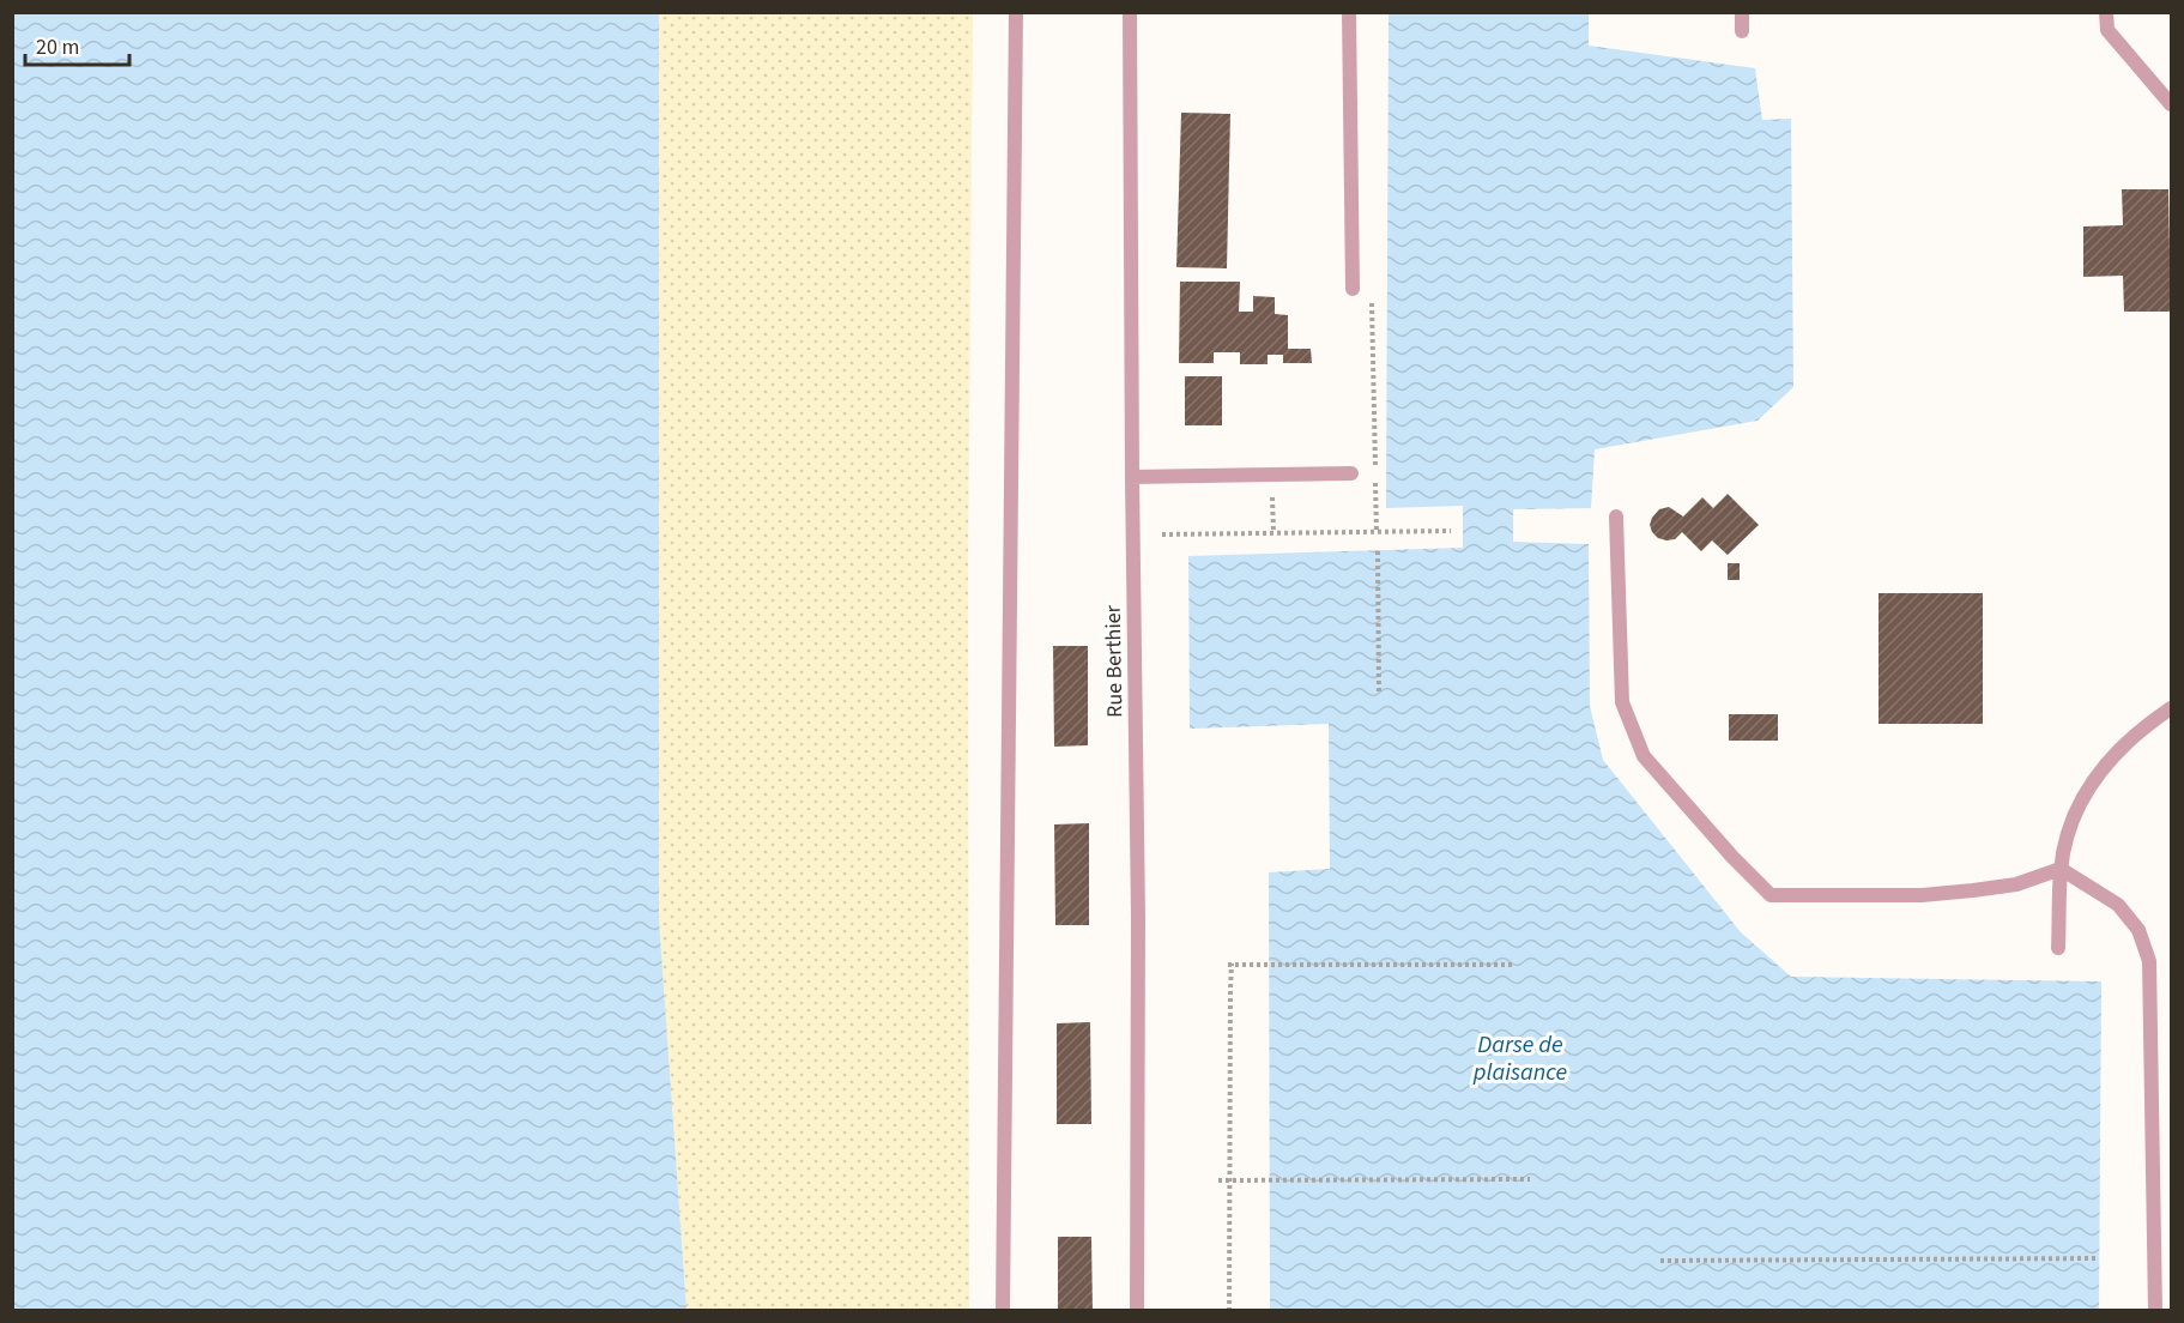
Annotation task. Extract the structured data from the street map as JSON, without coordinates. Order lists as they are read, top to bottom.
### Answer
{
  "streets": {
    "lane": ["Rue Berthier"]
  },
  "water": ["Darse de plaisance"],
  "scale_bar": "20 m"
}
